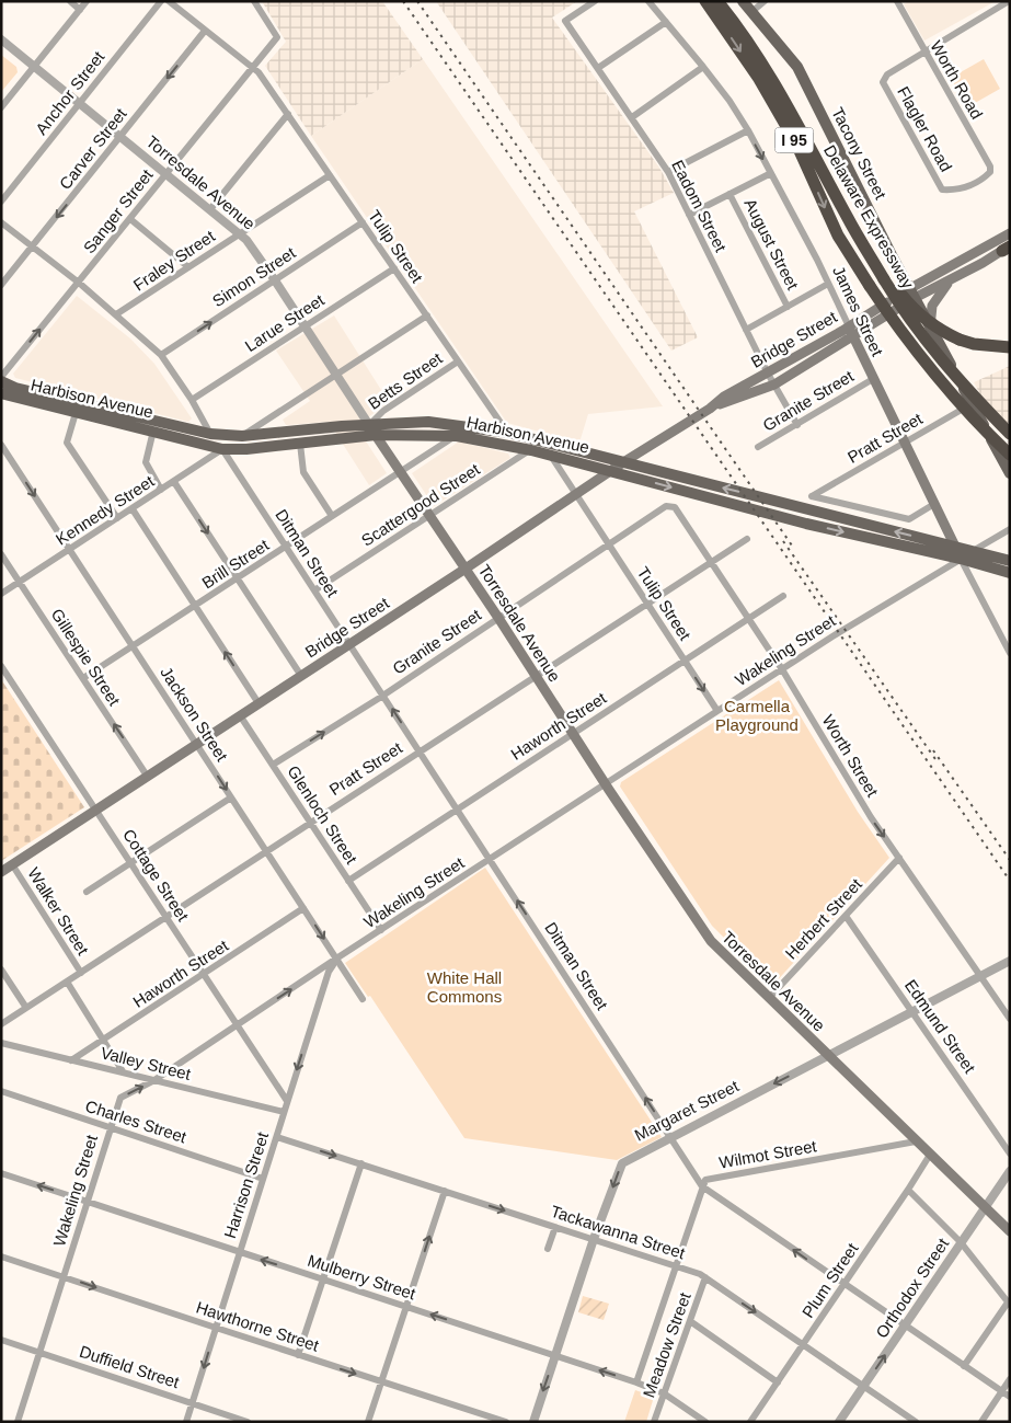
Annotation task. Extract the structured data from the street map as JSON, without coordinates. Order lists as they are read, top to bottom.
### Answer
{
  "streets": {
    "highway": ["I 95", "Delaware Expressway"],
    "main road": [
      "Tacony Street",
      "Torresdale Avenue",
      "James Street",
      "Bridge Street",
      "Harbison Avenue"
    ],
    "street": [
      "Worth Road",
      "Anchor Street",
      "Flagler Road",
      "Carver Street",
      "Eadom Street",
      "Sanger Street",
      "August Street",
      "Tulip Street",
      "Fraley Street",
      "Simon Street",
      "Larue Street",
      "Betts Street",
      "Granite Street",
      "Pratt Street",
      "Scattergood Street",
      "Kennedy Street",
      "Ditman Street",
      "Brill Street",
      "Wakeling Street",
      "Gillespie Street",
      "Jackson Street",
      "Haworth Street",
      "Worth Street",
      "Glenloch Street",
      "Cottage Street",
      "Walker Street",
      "Herbert Street",
      "Edmund Street",
      "Valley Street",
      "Margaret Street",
      "Charles Street",
      "Wilmot Street",
      "Harrison Street",
      "Tackawanna Street",
      "Mulberry Street",
      "Plum Street",
      "Orthodox Street",
      "Hawthorne Street",
      "Meadow Street",
      "Duffield Street"
    ]
  },
  "crossings": [
    ["Worth Road", "Flagler Road"],
    ["Anchor Street", "Torresdale Avenue"],
    ["Carver Street", "Torresdale Avenue"],
    ["Carver Street", "Tulip Street"],
    ["Tacony Street", "Bridge Street"],
    ["Tacony Street", "Pratt Street"],
    ["Torresdale Avenue", "Sanger Street"],
    ["Torresdale Avenue", "Fraley Street"],
    ["Torresdale Avenue", "Simon Street"],
    ["Torresdale Avenue", "Larue Street"],
    ["Torresdale Avenue", "Bridge Street"],
    ["Torresdale Avenue", "Betts Street"],
    ["Torresdale Avenue", "Harbison Avenue"],
    ["Torresdale Avenue", "Granite Street"],
    ["Torresdale Avenue", "Pratt Street"],
    ["Torresdale Avenue", "Scattergood Street"],
    ["Torresdale Avenue", "Brill Street"],
    ["Torresdale Avenue", "Wakeling Street"],
    ["Torresdale Avenue", "Haworth Street"],
    ["Torresdale Avenue", "Herbert Street"],
    ["Torresdale Avenue", "Margaret Street"],
    ["Torresdale Avenue", "Wilmot Street"],
    ["Torresdale Avenue", "Plum Street"],
    ["Torresdale Avenue", "Orthodox Street"],
    ["Eadom Street", "Bridge Street"],
    ["Eadom Street", "Granite Street"],
    ["Sanger Street", "Tulip Street"],
    ["Tulip Street", "Fraley Street"],
    ["Tulip Street", "Simon Street"],
    ["Tulip Street", "Larue Street"],
    ["Tulip Street", "Bridge Street"],
    ["Tulip Street", "Betts Street"],
    ["Tulip Street", "Harbison Avenue"],
    ["Tulip Street", "Granite Street"],
    ["Tulip Street", "Pratt Street"],
    ["Tulip Street", "Wakeling Street"],
    ["Tulip Street", "Haworth Street"],
    ["James Street", "Bridge Street"],
    ["James Street", "Harbison Avenue"],
    ["James Street", "Granite Street"],
    ["James Street", "Pratt Street"],
    ["James Street", "Wakeling Street"],
    ["Bridge Street", "Harbison Avenue"],
    ["Bridge Street", "Ditman Street"],
    ["Bridge Street", "Gillespie Street"],
    ["Bridge Street", "Jackson Street"],
    ["Bridge Street", "Glenloch Street"],
    ["Bridge Street", "Cottage Street"],
    ["Bridge Street", "Walker Street"],
    ["Betts Street", "Harbison Avenue"],
    ["Harbison Avenue", "Scattergood Street"],
    ["Harbison Avenue", "Kennedy Street"],
    ["Harbison Avenue", "Ditman Street"],
    ["Harbison Avenue", "Brill Street"],
    ["Harbison Avenue", "Wakeling Street"],
    ["Granite Street", "Ditman Street"],
    ["Granite Street", "Worth Street"],
    ["Granite Street", "Glenloch Street"],
    ["Pratt Street", "Ditman Street"],
    ["Pratt Street", "Jackson Street"],
    ["Pratt Street", "Worth Street"],
    ["Pratt Street", "Glenloch Street"],
    ["Pratt Street", "Cottage Street"],
    ["Pratt Street", "Walker Street"],
    ["Scattergood Street", "Ditman Street"],
    ["Kennedy Street", "Ditman Street"],
    ["Kennedy Street", "Gillespie Street"],
    ["Kennedy Street", "Jackson Street"],
    ["Ditman Street", "Brill Street"],
    ["Ditman Street", "Wakeling Street"],
    ["Ditman Street", "Haworth Street"],
    ["Ditman Street", "Margaret Street"],
    ["Ditman Street", "Wilmot Street"],
    ["Ditman Street", "Plum Street"],
    ["Ditman Street", "Orthodox Street"],
    ["Brill Street", "Gillespie Street"],
    ["Brill Street", "Jackson Street"],
    ["Wakeling Street", "Jackson Street"],
    ["Wakeling Street", "Worth Street"],
    ["Wakeling Street", "Glenloch Street"],
    ["Wakeling Street", "Cottage Street"],
    ["Wakeling Street", "Valley Street"],
    ["Wakeling Street", "Charles Street"],
    ["Wakeling Street", "Harrison Street"],
    ["Wakeling Street", "Mulberry Street"],
    ["Wakeling Street", "Hawthorne Street"],
    ["Wakeling Street", "Duffield Street"],
    ["Jackson Street", "Haworth Street"],
    ["Jackson Street", "Harrison Street"],
    ["Haworth Street", "Worth Street"],
    ["Haworth Street", "Glenloch Street"],
    ["Haworth Street", "Cottage Street"],
    ["Haworth Street", "Valley Street"],
    ["Worth Street", "Herbert Street"],
    ["Worth Street", "Margaret Street"],
    ["Cottage Street", "Harrison Street"],
    ["Herbert Street", "Edmund Street"],
    ["Edmund Street", "Margaret Street"],
    ["Valley Street", "Harrison Street"],
    ["Margaret Street", "Tackawanna Street"],
    ["Margaret Street", "Mulberry Street"],
    ["Charles Street", "Harrison Street"],
    ["Wilmot Street", "Tackawanna Street"],
    ["Wilmot Street", "Mulberry Street"],
    ["Harrison Street", "Tackawanna Street"],
    ["Harrison Street", "Mulberry Street"],
    ["Harrison Street", "Hawthorne Street"],
    ["Harrison Street", "Duffield Street"],
    ["Tackawanna Street", "Plum Street"],
    ["Tackawanna Street", "Orthodox Street"],
    ["Tackawanna Street", "Meadow Street"],
    ["Mulberry Street", "Meadow Street"]
  ],
  "one_way": [
    "Carver Street",
    "Simon Street",
    "Ditman Street",
    "Gillespie Street",
    "Worth Street",
    "Margaret Street",
    "Harrison Street",
    "Mulberry Street",
    "Hawthorne Street"
  ],
  "parks": ["Carmella Playground", "White Hall Commons"]
}
